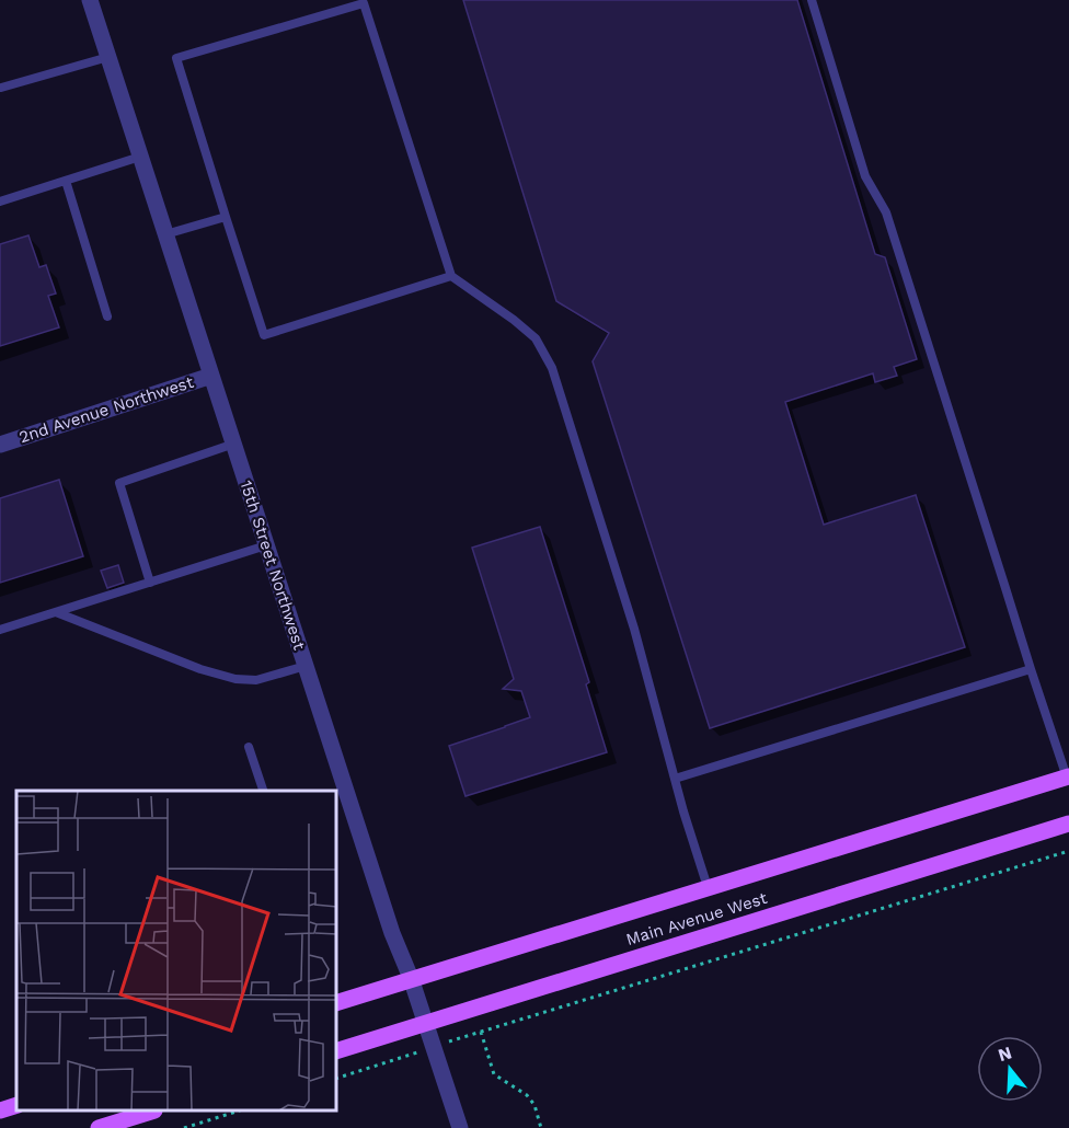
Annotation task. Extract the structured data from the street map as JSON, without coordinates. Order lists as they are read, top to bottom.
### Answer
{
  "streets": {
    "main road": ["Main Avenue West"],
    "street": ["2nd Avenue Northwest", "15th Street Northwest"]
  },
  "crossings": [
    ["2nd Avenue Northwest", "15th Street Northwest"],
    ["15th Street Northwest", "Main Avenue West"]
  ],
  "north": "top"
}
